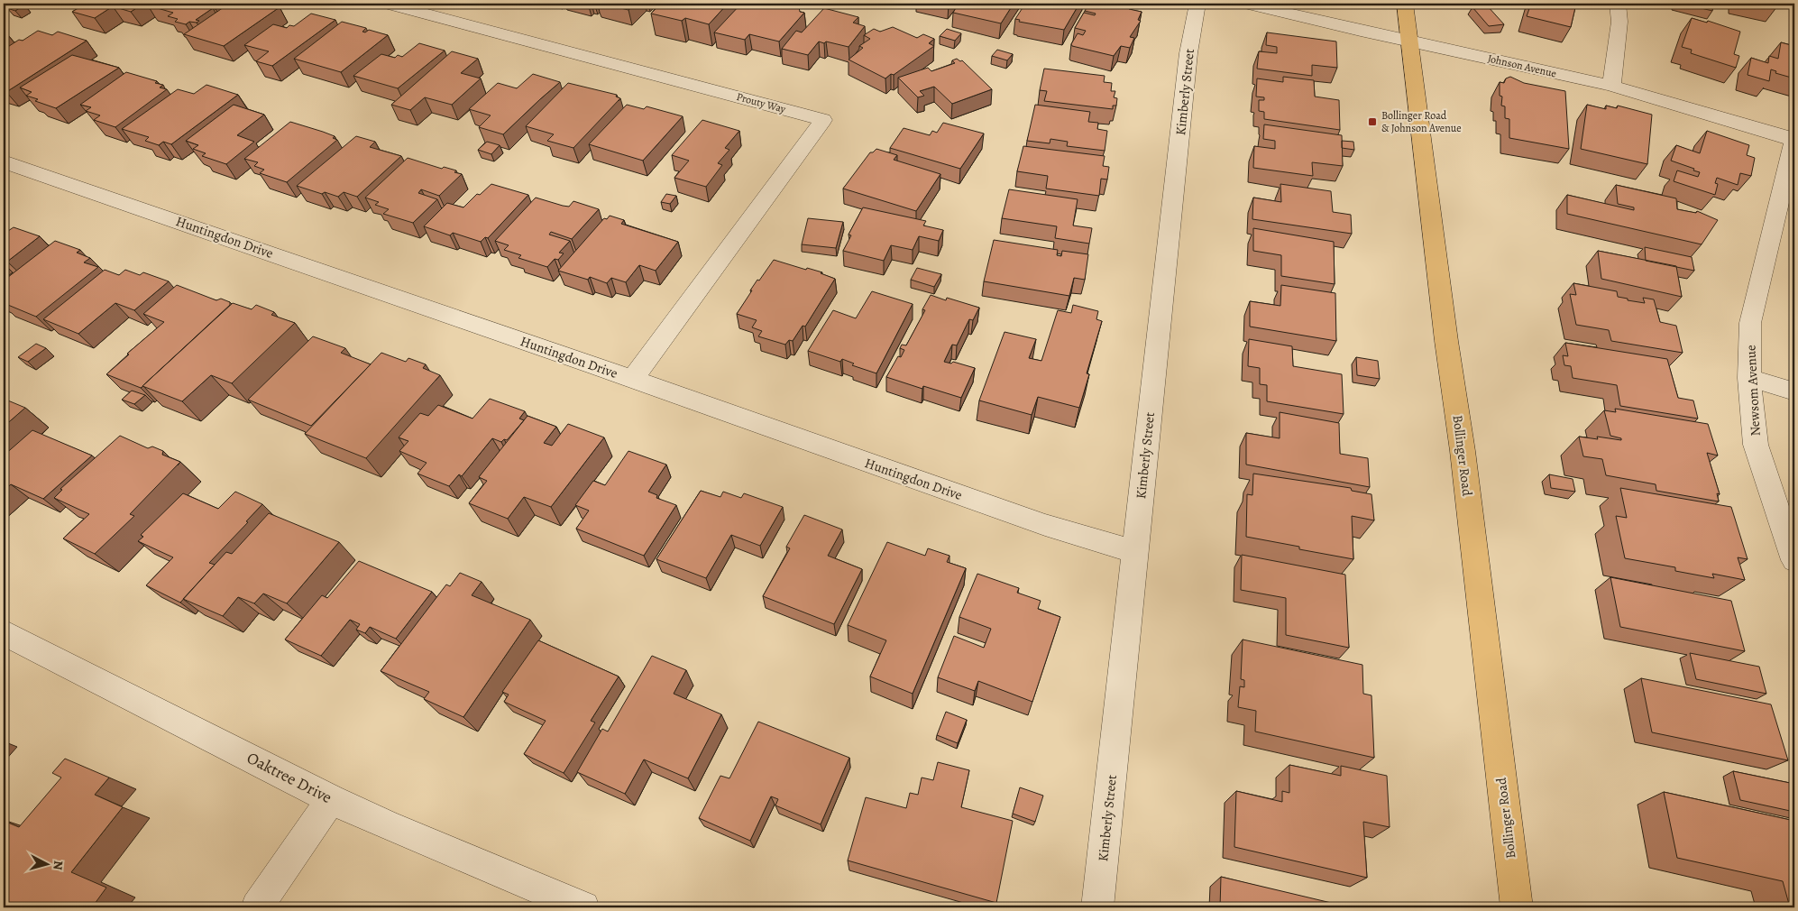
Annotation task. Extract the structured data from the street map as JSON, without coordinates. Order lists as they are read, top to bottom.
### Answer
{
  "streets": {
    "main road": ["Bollinger Road"],
    "street": [
      "Johnson Avenue",
      "Kimberly Street",
      "Prouty Way",
      "Huntingdon Drive",
      "Newsom Avenue",
      "Oaktree Drive"
    ]
  },
  "crossings": [
    ["Johnson Avenue", "Newsom Avenue"],
    ["Johnson Avenue", "Bollinger Road"],
    ["Kimberly Street", "Huntingdon Drive"],
    ["Prouty Way", "Huntingdon Drive"]
  ],
  "places": {
    "transit": ["Bollinger Road & Johnson Avenue"]
  },
  "north": "right"
}
